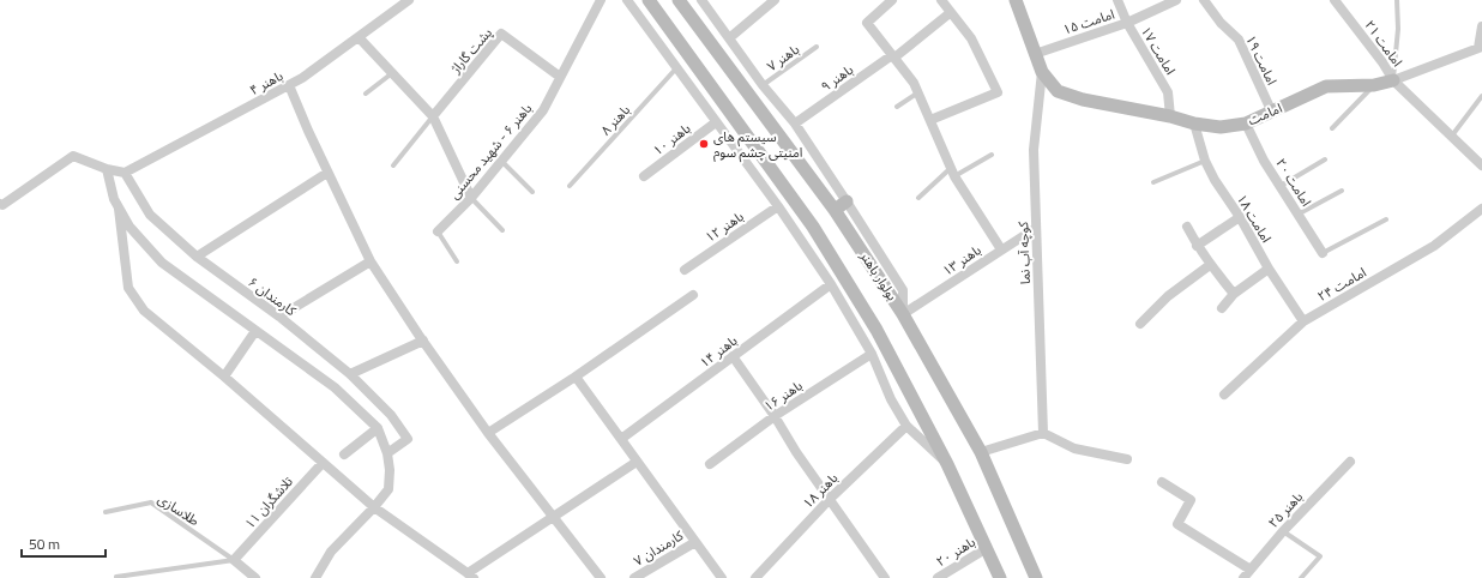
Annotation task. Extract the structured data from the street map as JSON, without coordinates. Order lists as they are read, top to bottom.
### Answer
{
  "streets": {
    "main road": ["امامت", "بولوار باهنر"],
    "street": [
      "امامت ۱۵",
      "امامت ۲۱",
      "پشت گاراژ",
      "امامت ۱۷",
      "امامت ۱۹",
      "باهنر ۹",
      "باهنر ۴",
      "باهنر ۱۰",
      "باهنر ۶ - شهید محسنی",
      "امامت ۲۰",
      "امامت ۱۸",
      "باهنر ۱۲",
      "کوچه آب نما",
      "باهنر ۱۳",
      "امامت ۲۴",
      "کارمندان ۶",
      "باهنر ۱۴",
      "باهنر ۱۶",
      "باهنر ۱۸",
      "تلاشگران ۱۱",
      "باهنر ۲۵",
      "کارمندان ۷",
      "باهنر ۲۰"
    ],
    "lane": ["باهنر ۷", "باهنر ۸", "طلاسازی"]
  },
  "crossings": [
    ["امامت ۱۵", "امامت ۱۷"],
    ["امامت ۱۵", "امامت"],
    ["امامت ۲۱", "امامت"],
    ["پشت گاراژ", "باهنر ۶ - شهید محسنی"],
    ["امامت ۱۷", "امامت"],
    ["امامت ۱۹", "امامت"],
    ["باهنر ۴", "کارمندان ۶"],
    ["امامت", "امامت ۲۰"],
    ["امامت", "امامت ۱۸"],
    ["امامت", "کوچه آب نما"],
    ["امامت ۱۸", "امامت ۲۴"],
    ["کوچه آب نما", "باهنر ۱۳"],
    ["باهنر ۱۳", "بولوار باهنر"],
    ["تلاشگران ۱۱", "طلاسازی"]
  ],
  "places": ["سیستم های امنیتی چشم سوم"],
  "scale_bar": "50 m"
}
